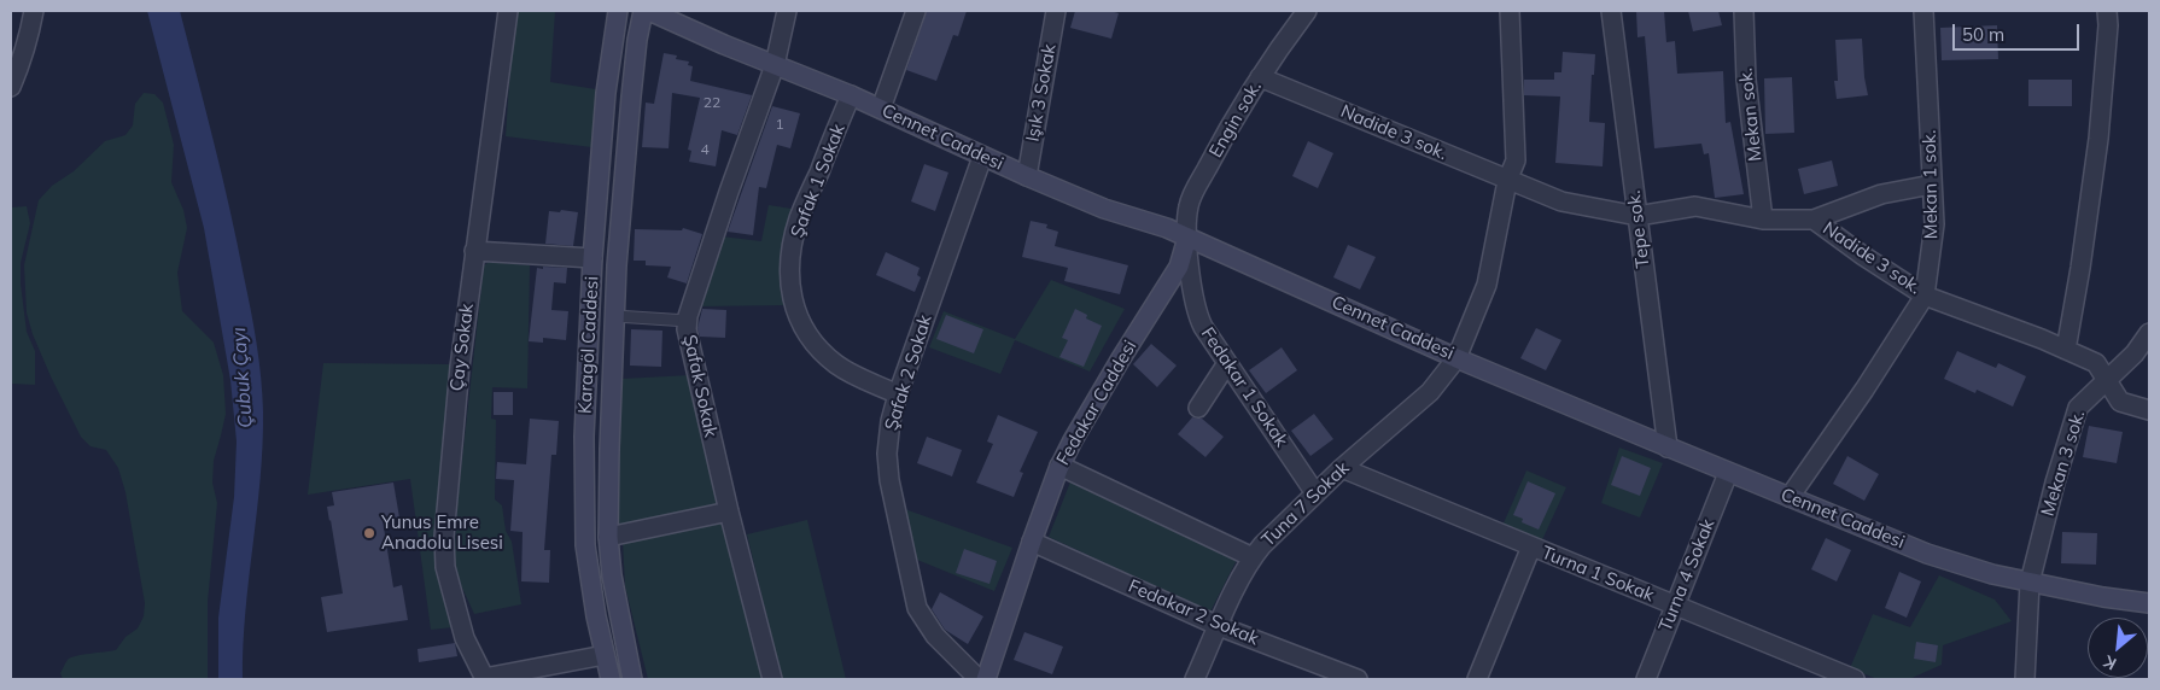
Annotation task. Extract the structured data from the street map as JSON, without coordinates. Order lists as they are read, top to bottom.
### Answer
{
  "streets": {
    "street": [
      "Işık 3 Sokak",
      "Mekan sok.",
      "Engin sok.",
      "Nadide 3 sok.",
      "Cennet Caddesi",
      "Şafak 1 Sokak",
      "Mekan 1 sok.",
      "Tepe sok.",
      "Karagöl Caddesi",
      "Çay Sokak",
      "Şafak 2 Sokak",
      "Şafak Sokak",
      "Fedakar 1 Sokak",
      "Fedakar Caddesi",
      "Mekan 3 sok.",
      "Tuna 7 Sokak",
      "Turna 1 Sokak",
      "Turna 4 Sokak",
      "Fedakar 2 Sokak"
    ]
  },
  "crossings": [
    ["Işık 3 Sokak", "Cennet Caddesi"],
    ["Mekan sok.", "Nadide 3 sok."],
    ["Engin sok.", "Nadide 3 sok."],
    ["Engin sok.", "Cennet Caddesi"],
    ["Engin sok.", "Fedakar 1 Sokak"],
    ["Engin sok.", "Fedakar Caddesi"],
    ["Nadide 3 sok.", "Mekan 1 sok."],
    ["Nadide 3 sok.", "Tepe sok."],
    ["Nadide 3 sok.", "Mekan 3 sok."],
    ["Nadide 3 sok.", "Tuna 7 Sokak"],
    ["Cennet Caddesi", "Şafak 1 Sokak"],
    ["Cennet Caddesi", "Mekan 1 sok."],
    ["Cennet Caddesi", "Tepe sok."],
    ["Cennet Caddesi", "Şafak 2 Sokak"],
    ["Cennet Caddesi", "Şafak Sokak"],
    ["Cennet Caddesi", "Fedakar 1 Sokak"],
    ["Cennet Caddesi", "Fedakar Caddesi"],
    ["Cennet Caddesi", "Mekan 3 sok."],
    ["Cennet Caddesi", "Tuna 7 Sokak"],
    ["Cennet Caddesi", "Turna 4 Sokak"],
    ["Şafak 1 Sokak", "Şafak 2 Sokak"],
    ["Fedakar 1 Sokak", "Fedakar Caddesi"],
    ["Fedakar 1 Sokak", "Tuna 7 Sokak"],
    ["Fedakar Caddesi", "Fedakar 2 Sokak"],
    ["Tuna 7 Sokak", "Turna 1 Sokak"],
    ["Tuna 7 Sokak", "Fedakar 2 Sokak"],
    ["Turna 1 Sokak", "Turna 4 Sokak"]
  ],
  "water": ["Çubuk Çayı"],
  "places": ["Yunus Emre Anadolu Lisesi"],
  "house_numbers": ["22", "1", "4"],
  "scale_bar": "50 m",
  "north": "bottom left"
}
